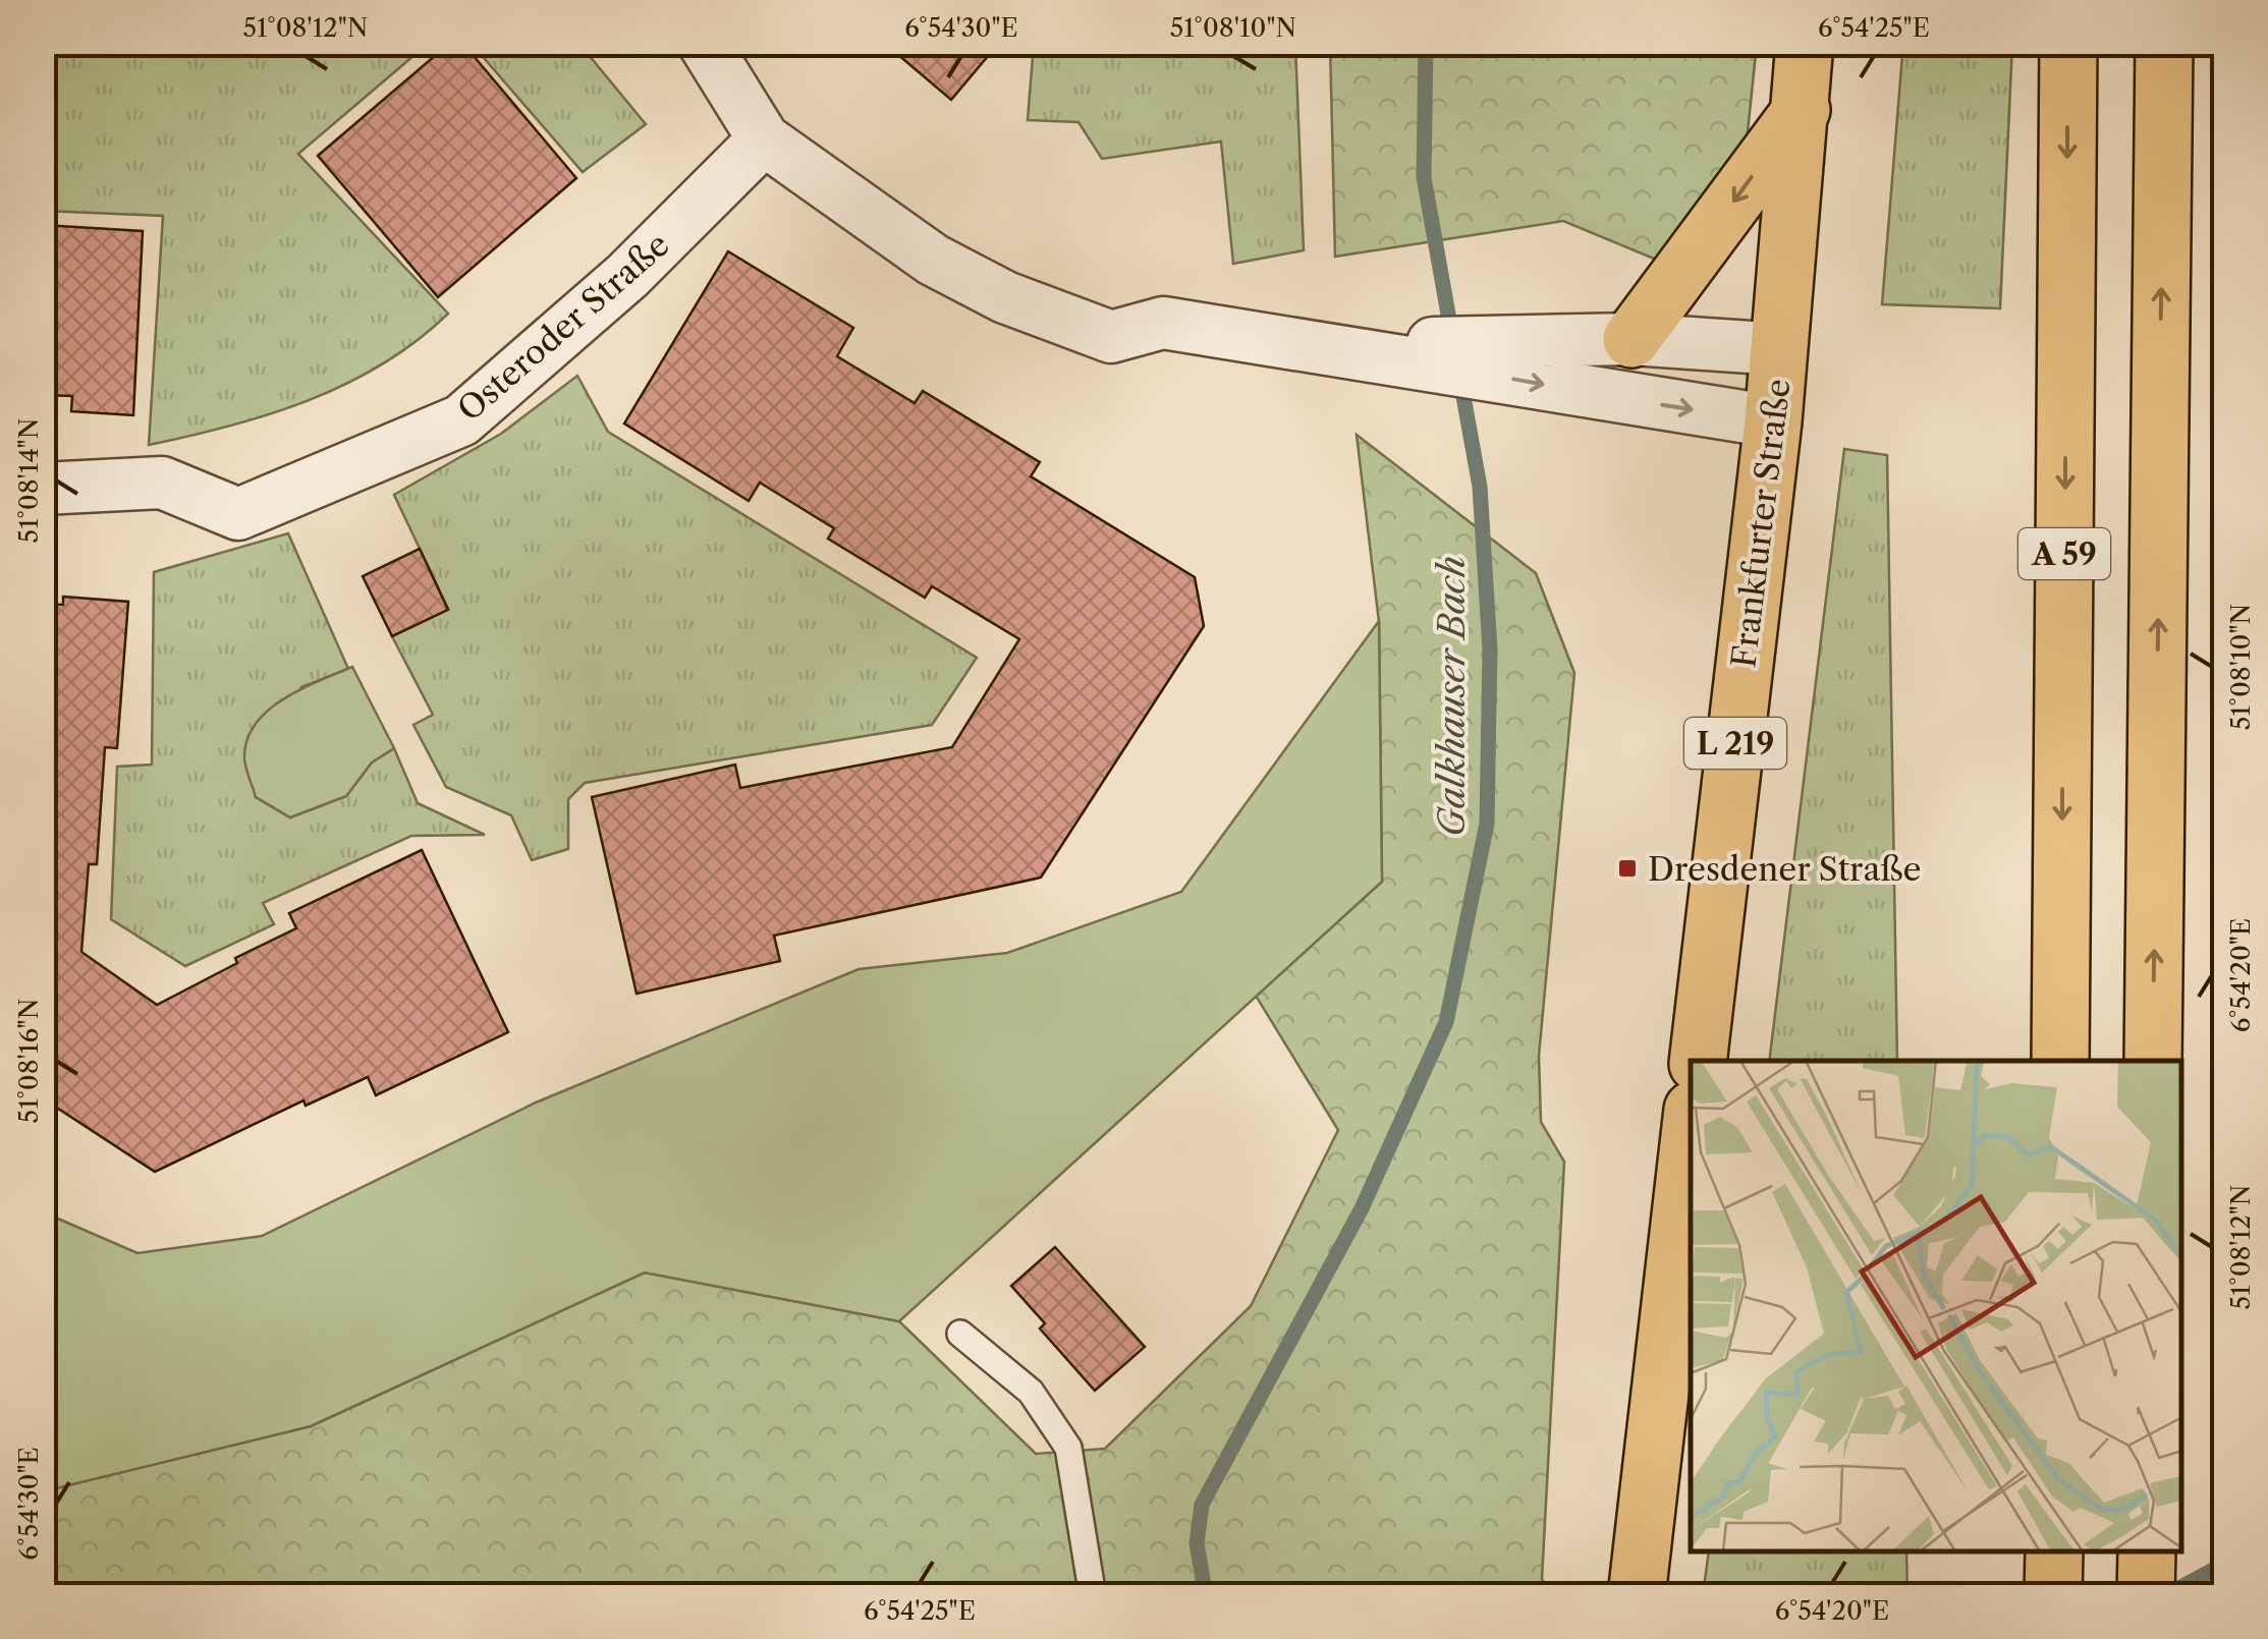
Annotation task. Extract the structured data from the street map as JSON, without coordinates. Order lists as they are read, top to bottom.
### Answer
{
  "streets": {
    "main road": ["Frankfurter Straße", "A 59", "L 219"],
    "street": ["Osteroder Straße"]
  },
  "water": ["Galkhauser Bach"],
  "places": {
    "transit": ["Dresdener Straße"]
  },
  "coordinates": [
    "51°08'12\"N",
    "6°54'30\"E",
    "51°08'10\"N",
    "6°54'25\"E",
    "51°08'14\"N",
    "6°54'20\"E",
    "51°08'16\"N"
  ]
}
